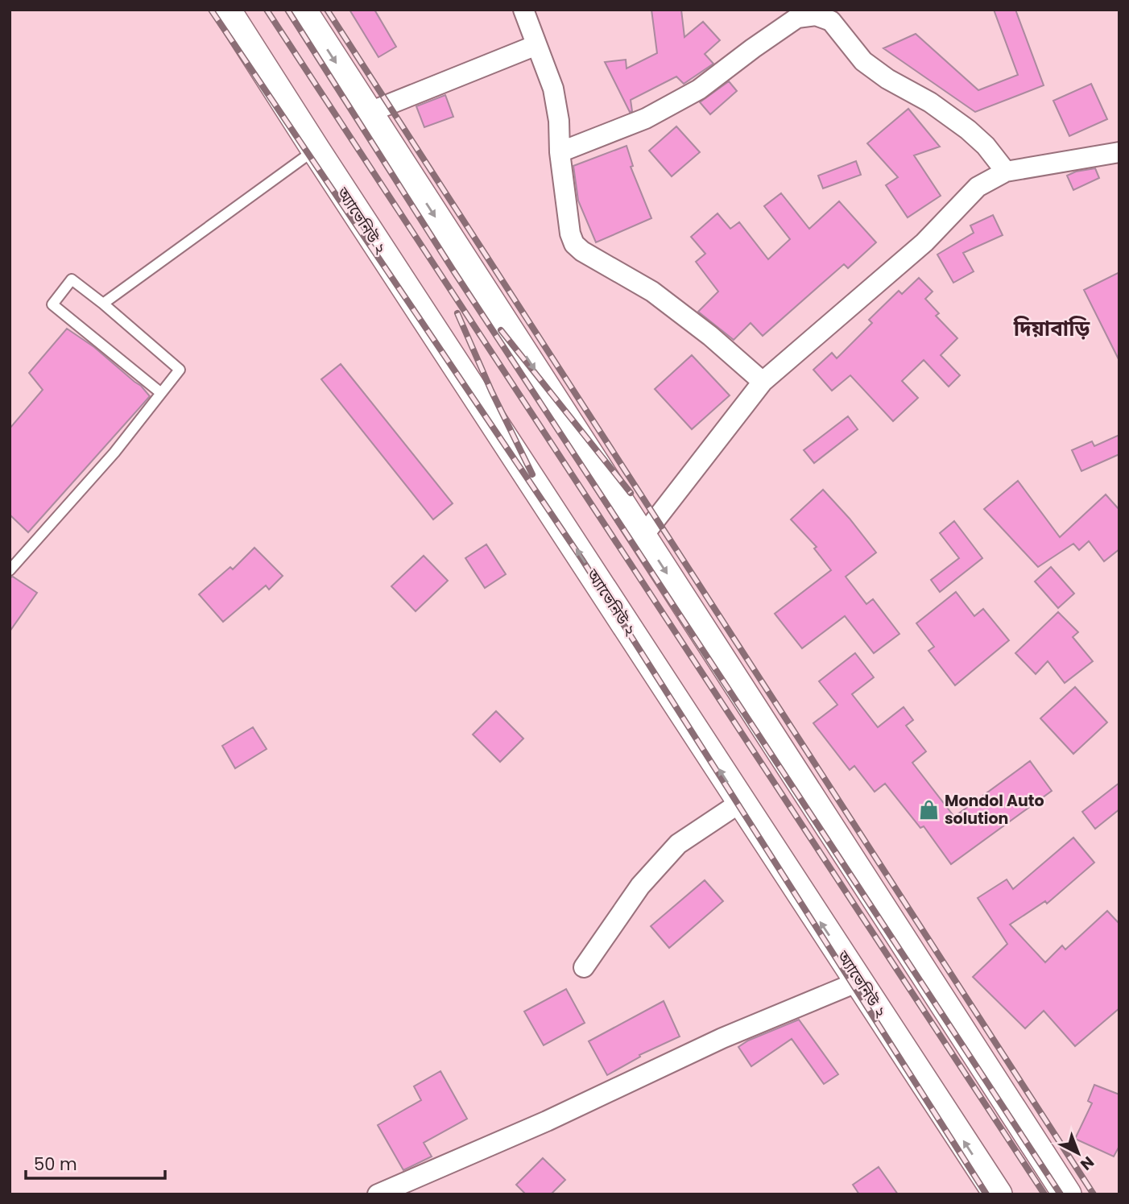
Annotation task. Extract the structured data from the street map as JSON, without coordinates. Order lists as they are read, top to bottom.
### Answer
{
  "streets": {
    "main road": ["অ্যাভেনিউ ২"]
  },
  "districts": ["দিয়াবাড়ি"],
  "places": {
    "shop": ["Mondol Auto solution"]
  },
  "scale_bar": "50 m",
  "north": "bottom right"
}
